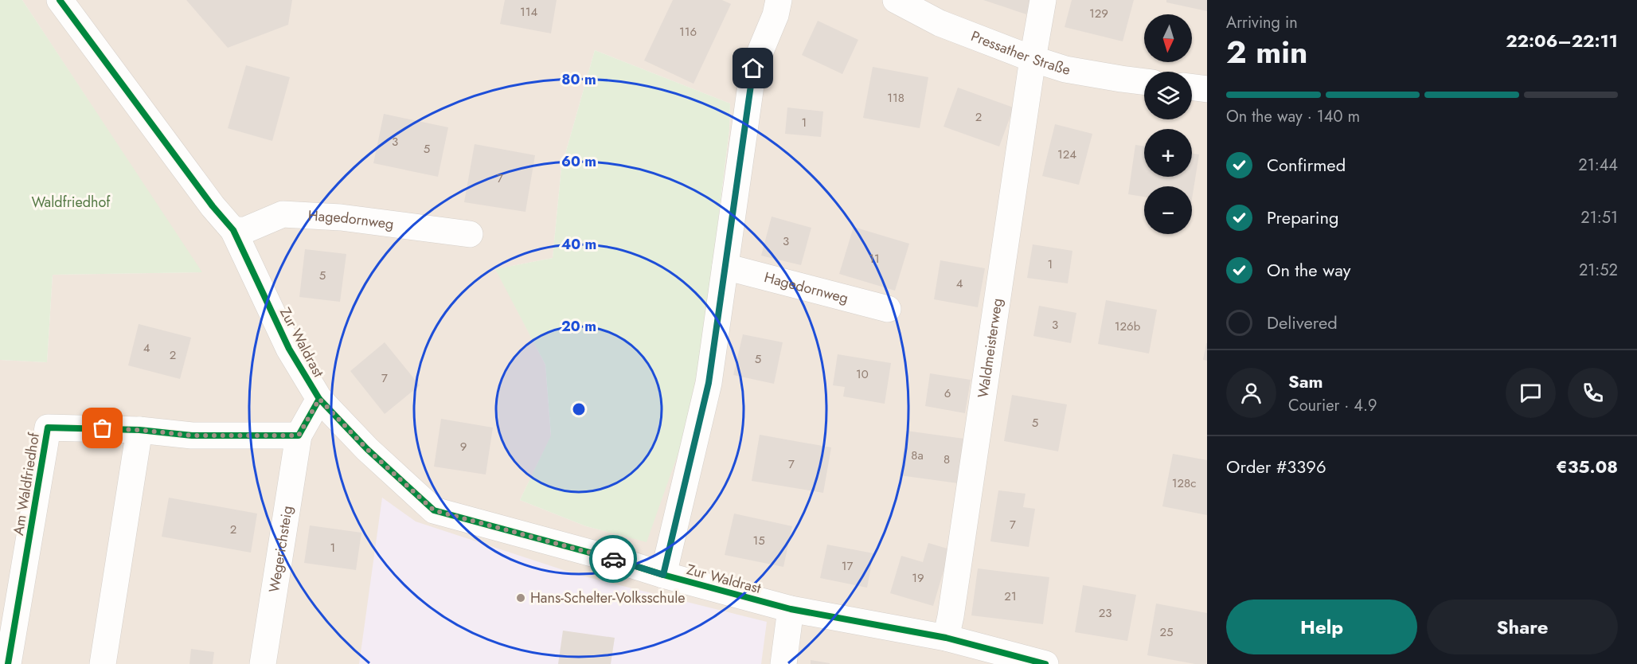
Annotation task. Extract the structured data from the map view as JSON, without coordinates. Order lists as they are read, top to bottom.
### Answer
{
  "streets": {
    "street": [
      "Pressather Straße",
      "Hagedornweg",
      "Zur Waldrast",
      "Waldmeisterweg",
      "Am Waldfriedhof",
      "Wegerichsteig"
    ]
  },
  "crossings": [
    ["Pressather Straße", "Waldmeisterweg"],
    ["Hagedornweg", "Zur Waldrast"],
    ["Zur Waldrast", "Waldmeisterweg"],
    ["Am Waldfriedhof", "Wegerichsteig"]
  ],
  "parks": ["Waldfriedhof"],
  "places": ["Hans-Schelter-Volksschule"],
  "house_numbers": [
    "114",
    "129",
    "116",
    "118",
    "2",
    "1",
    "3",
    "5",
    "124",
    "7",
    "3",
    "11",
    "1",
    "5",
    "4",
    "3",
    "126b",
    "4",
    "2",
    "5",
    "10",
    "7",
    "6",
    "5",
    "9",
    "8a",
    "8",
    "7",
    "128c",
    "7",
    "2",
    "15",
    "1",
    "17",
    "19",
    "21",
    "23",
    "25"
  ],
  "north": "bottom",
  "page": {
    "heading": ["2 min", "Arriving in", "22:06–22:11"],
    "panel": [
      "Sam",
      "Courier · 4.9",
      "Order #3396",
      "€35.08"
    ],
    "map_buttons": ["+", "−"],
    "bar": "On the way · 140 m",
    "list": [
      ["Confirmed", "21:44"],
      ["Preparing", "21:51"],
      ["On the way", "21:52"],
      "Delivered"
    ],
    "buttons": ["Help", "Share"]
  },
  "rings": [
    "80 m",
    "60 m",
    "40 m",
    "20 m"
  ]
}
